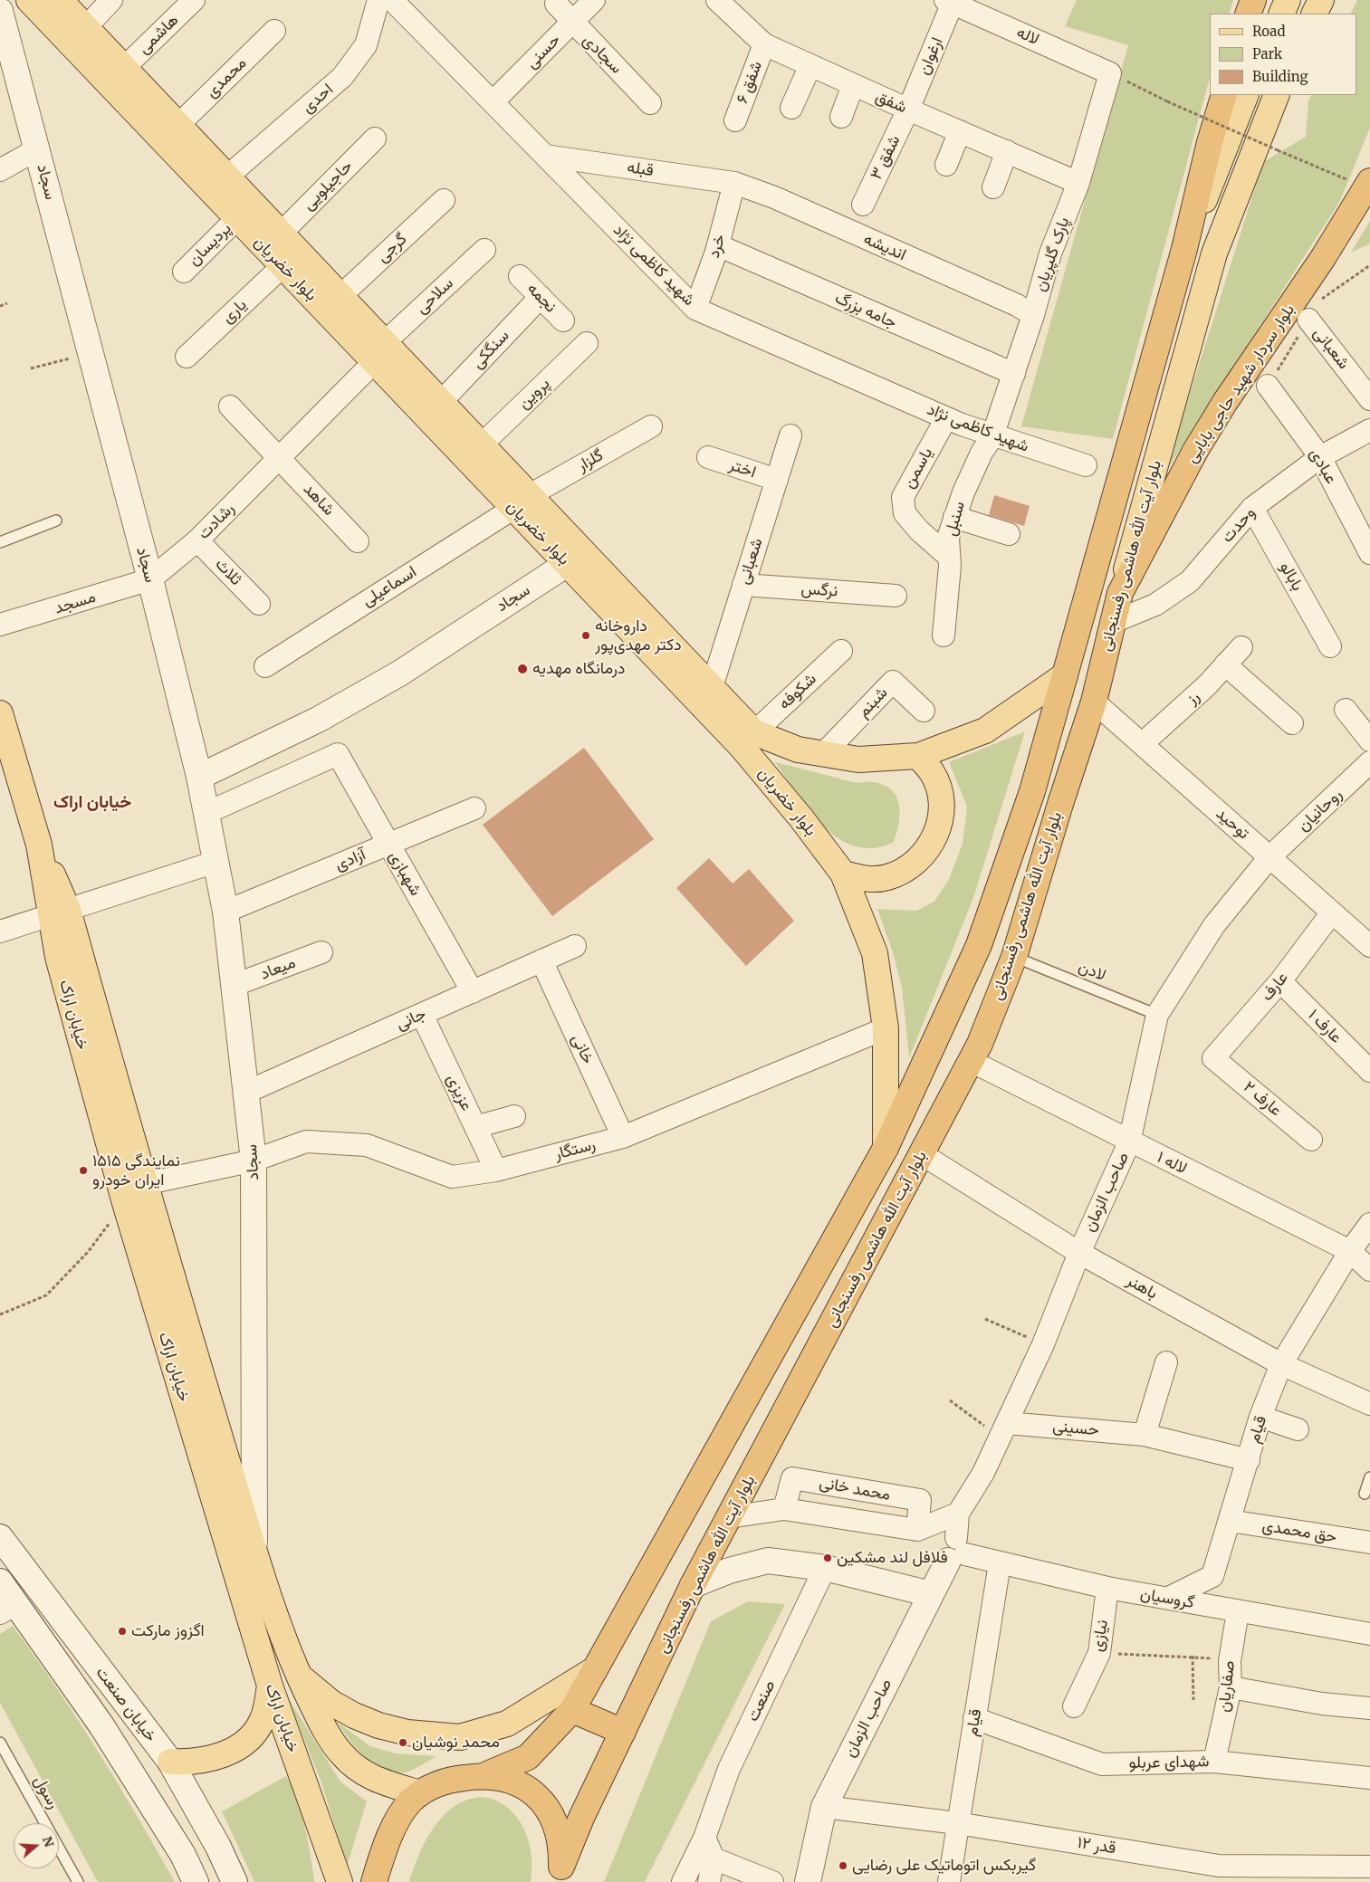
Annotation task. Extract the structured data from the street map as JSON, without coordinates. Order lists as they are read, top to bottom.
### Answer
{
  "streets": {
    "highway": ["بلوار سردار شهید حاجی بابایی", "بلوار آیت الله هاشمی رفسنجانی"],
    "main road": ["بلوار خضریان", "خیابان اراک"],
    "street": [
      "هاشمی",
      "لاله",
      "حسنی",
      "سجادی",
      "ارغوان",
      "محمدی",
      "شفق ۶",
      "احدی",
      "شفق",
      "شفق ۳",
      "قبله",
      "سجاد",
      "حاجیلویی",
      "پردیسان",
      "خرد",
      "اندیشه",
      "گرجی",
      "پارک گلپریان",
      "شهید کاظمی نژاد",
      "سلاحی",
      "نجمه",
      "جامه بزرگ",
      "یاری",
      "شعبانی",
      "سنگکی",
      "پروین",
      "گلزار",
      "عبادی",
      "یاسمن",
      "اختر",
      "شاهد",
      "سنبل",
      "رشادت",
      "وحدت",
      "ثلاث",
      "بابالو",
      "اسماعیلی",
      "نرگس",
      "مسجد",
      "شکوفه",
      "رز",
      "شبنم",
      "روحانیان",
      "توحید",
      "آزادی",
      "شهبازی",
      "میعاد",
      "عارف",
      "جانی",
      "عارف ۱",
      "خانی",
      "عزیزی",
      "عارف ۲",
      "رستگار",
      "لاله ۱",
      "صاحب الزمان",
      "باهنر",
      "حسینی",
      "قیام",
      "محمد خانی",
      "حق محمدی",
      "گروسیان",
      "نیازی",
      "صفاریان",
      "صنعت",
      "خیابان صنعت",
      "شهدای عربلو",
      "قدر ۱۲"
    ],
    "lane": ["لادن", "رسول"]
  },
  "crossings": [
    ["هاشمی", "بلوار خضریان"],
    ["لاله", "ارغوان"],
    ["لاله", "پارک گلپریان"],
    ["حسنی", "سجادی"],
    ["حسنی", "شهید کاظمی نژاد"],
    ["ارغوان", "شفق"],
    ["ارغوان", "شفق ۳"],
    ["محمدی", "بلوار خضریان"],
    ["شفق ۶", "شفق"],
    ["احدی", "بلوار خضریان"],
    ["شفق", "شفق ۳"],
    ["شفق", "پارک گلپریان"],
    ["قبله", "خرد"],
    ["قبله", "اندیشه"],
    ["قبله", "شهید کاظمی نژاد"],
    ["سجاد", "بلوار خضریان"],
    ["سجاد", "رشادت"],
    ["سجاد", "مسجد"],
    ["سجاد", "آزادی"],
    ["سجاد", "شهبازی"],
    ["سجاد", "میعاد"],
    ["سجاد", "خیابان اراک"],
    ["سجاد", "جانی"],
    ["سجاد", "رستگار"],
    ["حاجیلویی", "بلوار خضریان"],
    ["پردیسان", "بلوار خضریان"],
    ["خرد", "اندیشه"],
    ["خرد", "شهید کاظمی نژاد"],
    ["خرد", "جامه بزرگ"],
    ["اندیشه", "پارک گلپریان"],
    ["گرجی", "بلوار خضریان"],
    ["پارک گلپریان", "شهید کاظمی نژاد"],
    ["پارک گلپریان", "جامه بزرگ"],
    ["پارک گلپریان", "سنبل"],
    ["شهید کاظمی نژاد", "یاسمن"],
    ["شهید کاظمی نژاد", "سنبل"],
    ["بلوار خضریان", "سلاحی"],
    ["بلوار خضریان", "یاری"],
    ["بلوار خضریان", "شعبانی"],
    ["بلوار خضریان", "سنگکی"],
    ["بلوار خضریان", "پروین"],
    ["بلوار خضریان", "گلزار"],
    ["بلوار خضریان", "رشادت"],
    ["بلوار خضریان", "بلوار آیت الله هاشمی رفسنجانی"],
    ["بلوار خضریان", "اسماعیلی"],
    ["بلوار خضریان", "شکوفه"],
    ["بلوار خضریان", "شبنم"],
    ["بلوار خضریان", "رستگار"],
    ["سلاحی", "رشادت"],
    ["نجمه", "سنگکی"],
    ["شعبانی", "اختر"],
    ["شعبانی", "نرگس"],
    ["بلوار سردار شهید حاجی بابایی", "بلوار آیت الله هاشمی رفسنجانی"],
    ["گلزار", "اسماعیلی"],
    ["عبادی", "وحدت"],
    ["یاسمن", "سنبل"],
    ["شاهد", "رشادت"],
    ["رشادت", "ثلاث"],
    ["رشادت", "مسجد"],
    ["وحدت", "بلوار آیت الله هاشمی رفسنجانی"],
    ["وحدت", "بابالو"],
    ["بلوار آیت الله هاشمی رفسنجانی", "توحید"],
    ["بلوار آیت الله هاشمی رفسنجانی", "لادن"],
    ["بلوار آیت الله هاشمی رفسنجانی", "لاله ۱"],
    ["بلوار آیت الله هاشمی رفسنجانی", "باهنر"],
    ["بلوار آیت الله هاشمی رفسنجانی", "محمد خانی"],
    ["رز", "توحید"],
    ["روحانیان", "توحید"],
    ["روحانیان", "صاحب الزمان"],
    ["توحید", "عارف"],
    ["توحید", "صاحب الزمان"],
    ["آزادی", "شهبازی"],
    ["شهبازی", "جانی"],
    ["لادن", "صاحب الزمان"],
    ["عارف", "عارف ۱"],
    ["عارف", "عارف ۲"],
    ["خیابان اراک", "رستگار"],
    ["جانی", "خانی"],
    ["جانی", "عزیزی"],
    ["خانی", "رستگار"],
    ["عزیزی", "رستگار"],
    ["لاله ۱", "صاحب الزمان"],
    ["لاله ۱", "قیام"],
    ["صاحب الزمان", "باهنر"],
    ["صاحب الزمان", "حسینی"],
    ["صاحب الزمان", "گروسیان"],
    ["صاحب الزمان", "قدر ۱۲"],
    ["باهنر", "قیام"],
    ["حسینی", "قیام"],
    ["قیام", "حق محمدی"],
    ["قیام", "گروسیان"],
    ["قیام", "شهدای عربلو"],
    ["قیام", "قدر ۱۲"],
    ["گروسیان", "نیازی"],
    ["گروسیان", "صفاریان"],
    ["صفاریان", "شهدای عربلو"]
  ],
  "districts": ["خیابان اراک"],
  "places": [
    "داروخانه دکتر مهدی‌پور",
    "درمانگاه مهدیه",
    "نمایندگی ۱۵۱۵ ایران خودرو",
    "فلافل لند مشکین",
    "اگزوز مارکت",
    "محمد نوشیان",
    "گیربکس اتوماتیک علی رضایی"
  ],
  "legend": ["Road", "Park", "Building"],
  "north": "right"
}
